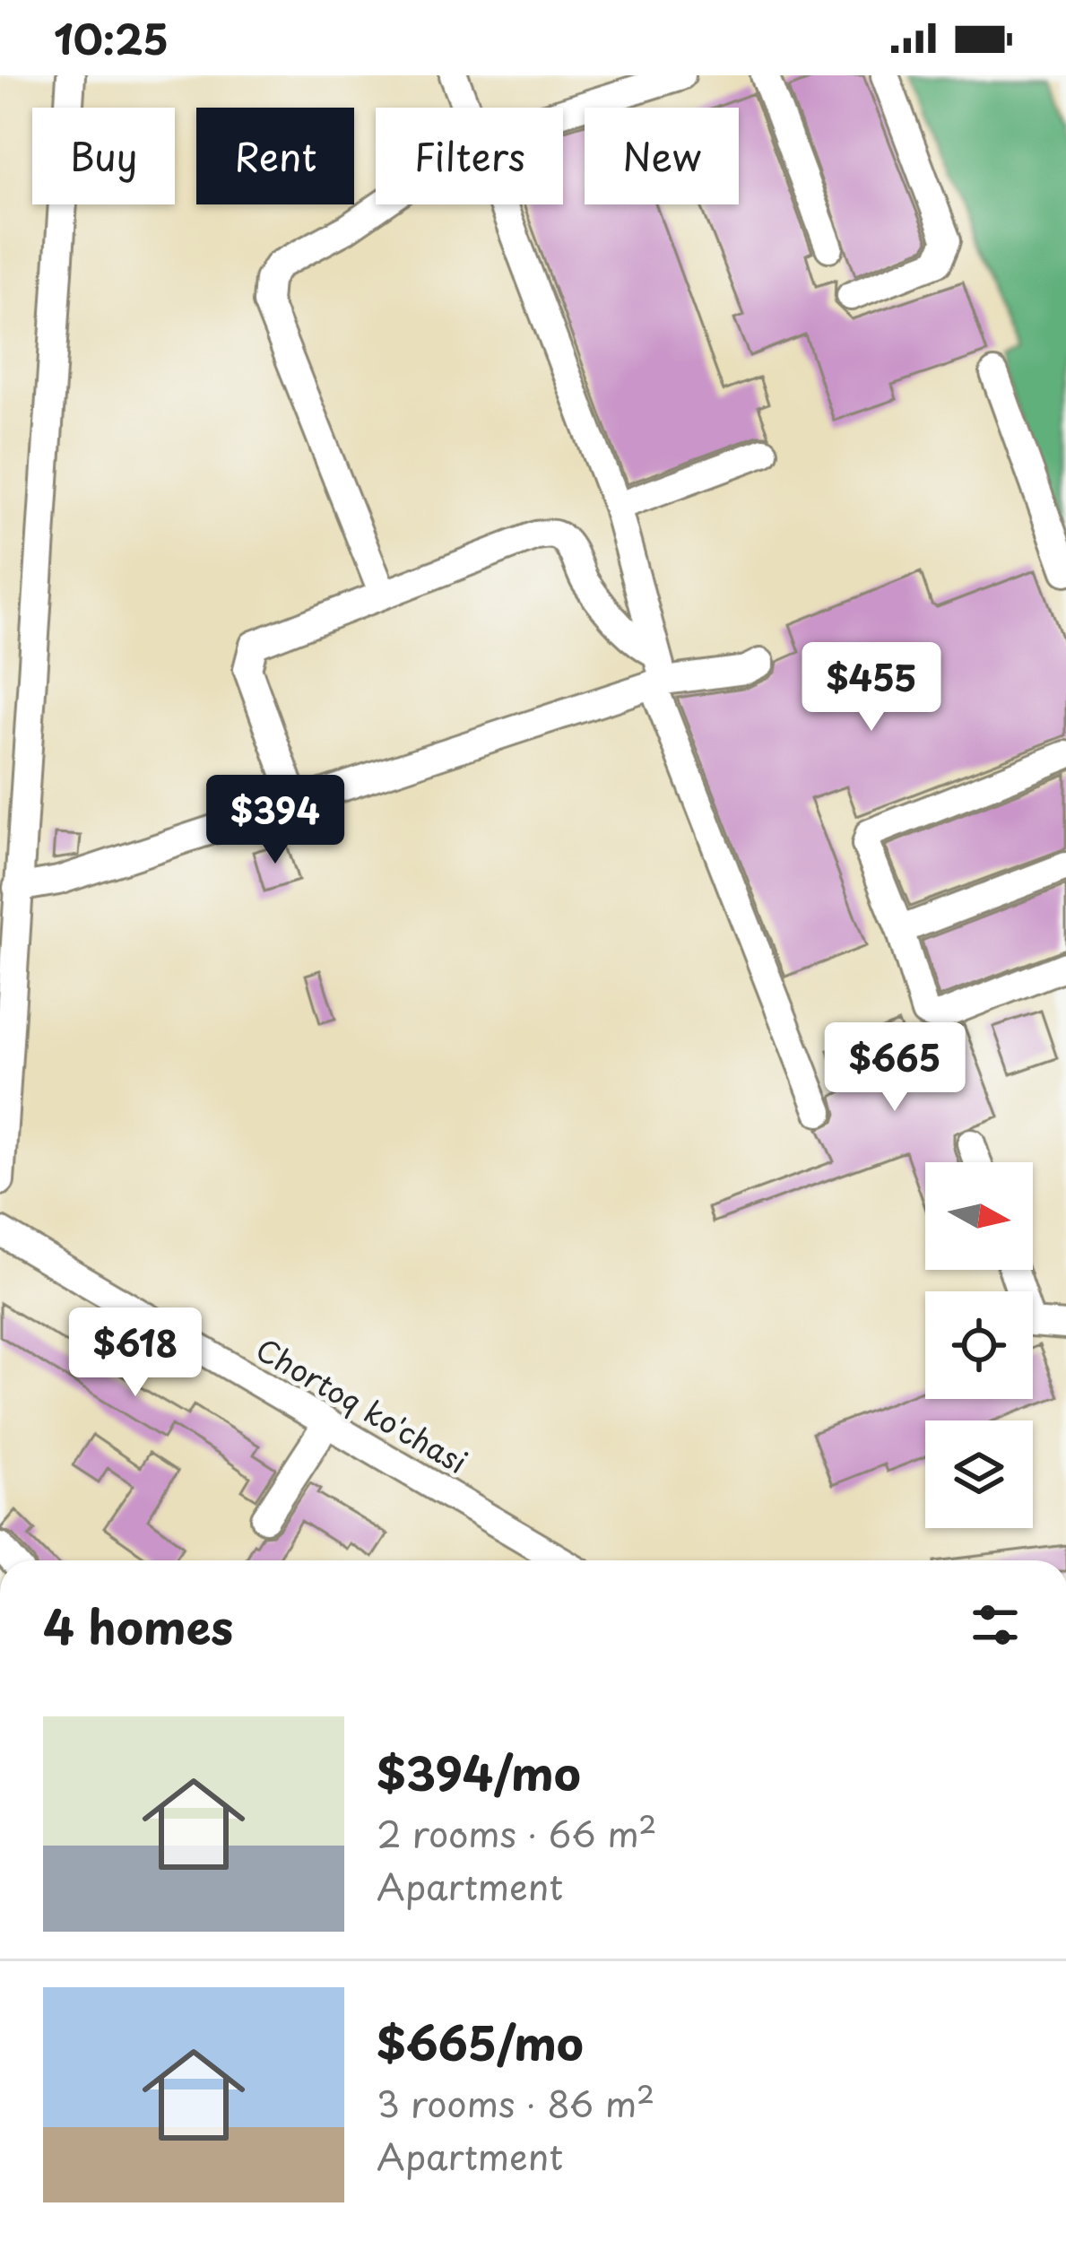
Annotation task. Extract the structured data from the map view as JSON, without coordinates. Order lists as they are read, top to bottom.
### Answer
{
  "streets": {
    "street": ["Chortoq ko'chasi"]
  },
  "north": "right",
  "page": {
    "status": "10:25",
    "chip": [
      "Buy",
      "Rent",
      "Filters",
      "New"
    ],
    "price": [
      "$455",
      "$394",
      "$665",
      "$618"
    ],
    "heading": "4 homes",
    "list": [
      {
        "name": "$394/mo",
        "note": "2 rooms · 66 m² · Apartment"
      },
      {
        "name": "$665/mo",
        "note": "3 rooms · 86 m² · Apartment"
      }
    ]
  }
}
